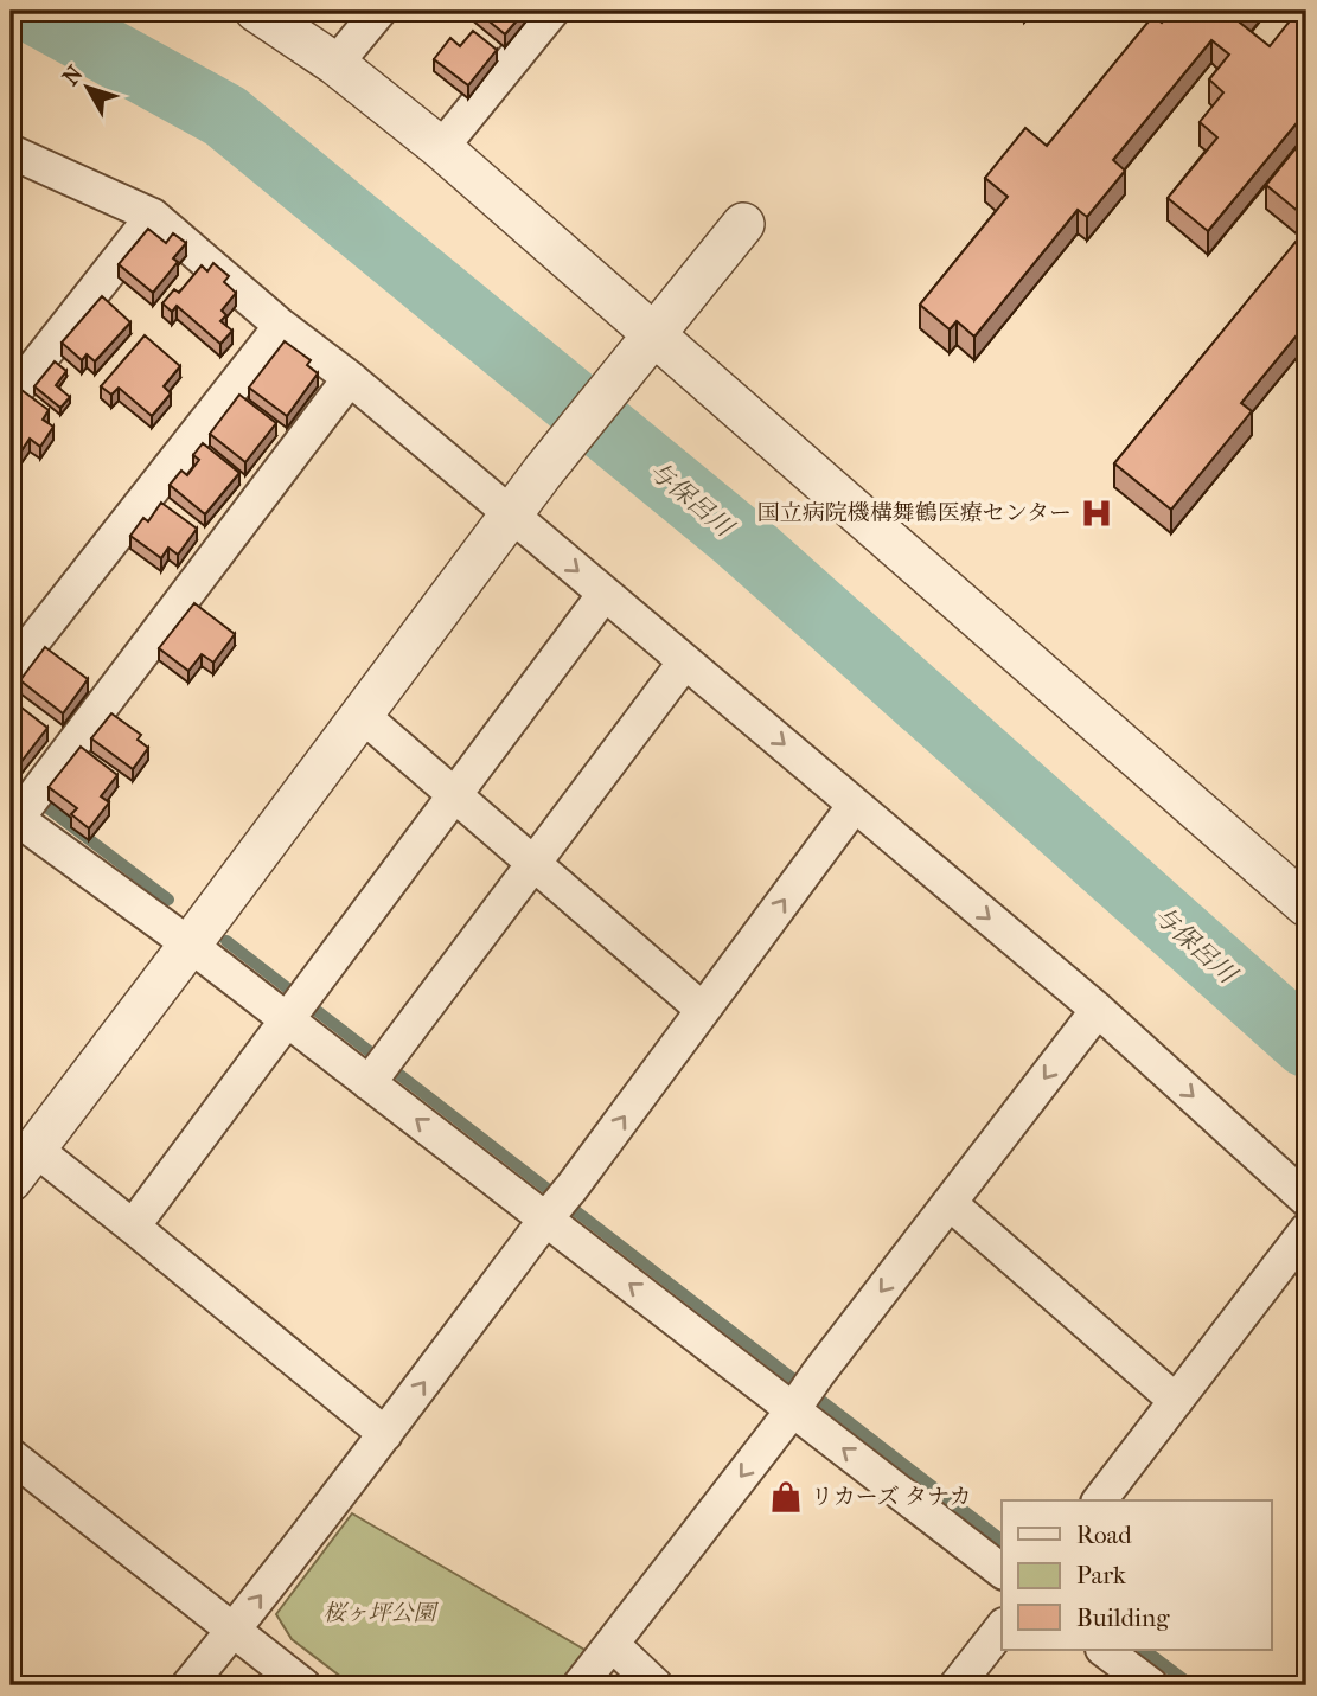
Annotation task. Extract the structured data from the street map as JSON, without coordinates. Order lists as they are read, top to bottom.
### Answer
{
  "water": ["与保呂川"],
  "parks": ["桜ヶ坪公園"],
  "places": {
    "hospital": ["国立病院機構舞鶴医療センター"],
    "shop": ["リカーズ タナカ"]
  },
  "legend": ["Road", "Park", "Building"],
  "north": "top left"
}
